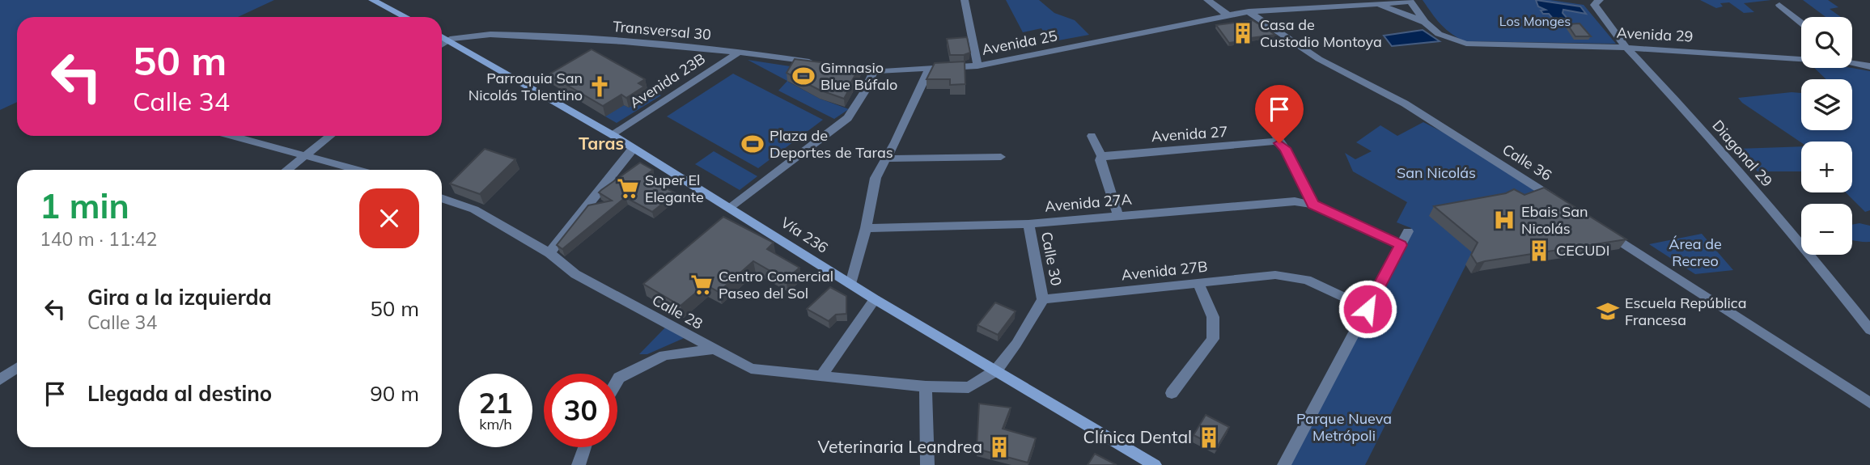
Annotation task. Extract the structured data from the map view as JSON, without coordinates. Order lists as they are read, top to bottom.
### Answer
{
  "streets": {
    "main road": ["Vía 236"],
    "street": [
      "Transversal 30",
      "Avenida 29",
      "Avenida 25",
      "Avenida 23B",
      "Avenida 27",
      "Diagonal 29",
      "Calle 36",
      "Avenida 27A",
      "Calle 30",
      "Avenida 27B",
      "Calle 28"
    ]
  },
  "crossings": [
    ["Transversal 30", "Avenida 23B"],
    ["Transversal 30", "Vía 236"],
    ["Avenida 29", "Avenida 25"],
    ["Avenida 29", "Diagonal 29"],
    ["Avenida 25", "Calle 36"],
    ["Avenida 23B", "Vía 236"],
    ["Avenida 27A", "Calle 30"],
    ["Vía 236", "Calle 28"],
    ["Calle 30", "Avenida 27B"]
  ],
  "districts": ["Taras"],
  "parks": [
    "Los Monges",
    "San Nicolás",
    "Área de Recreo",
    "Parque Nueva Metrópoli"
  ],
  "places": {
    "building": [
      "Casa de Custodio Montoya",
      "CECUDI",
      "Clínica Dental",
      "Veterinaria Leandrea"
    ],
    "sports": ["Gimnasio Blue Búfalo", "Plaza de Deportes de Taras"],
    "church": ["Parroquia San Nicolás Tolentino"],
    "supermarket": ["Super El Elegante", "Centro Comercial Paseo del Sol"],
    "hospital": ["Ebais San Nicolás"],
    "school or university": ["Escuela República Francesa"]
  },
  "page": {
    "map_buttons": ["+", "−"],
    "turn": ["50 m", "Calle 34"],
    "heading": ["1 min", "140 m · 11:42"],
    "list": [
      {
        "name": "Gira a la izquierda",
        "note": "Calle 34",
        "value": "50 m"
      },
      {
        "name": "Llegada al destino",
        "value": "90 m"
      }
    ],
    "speed": "21 km/h",
    "limit": "30"
  }
}
